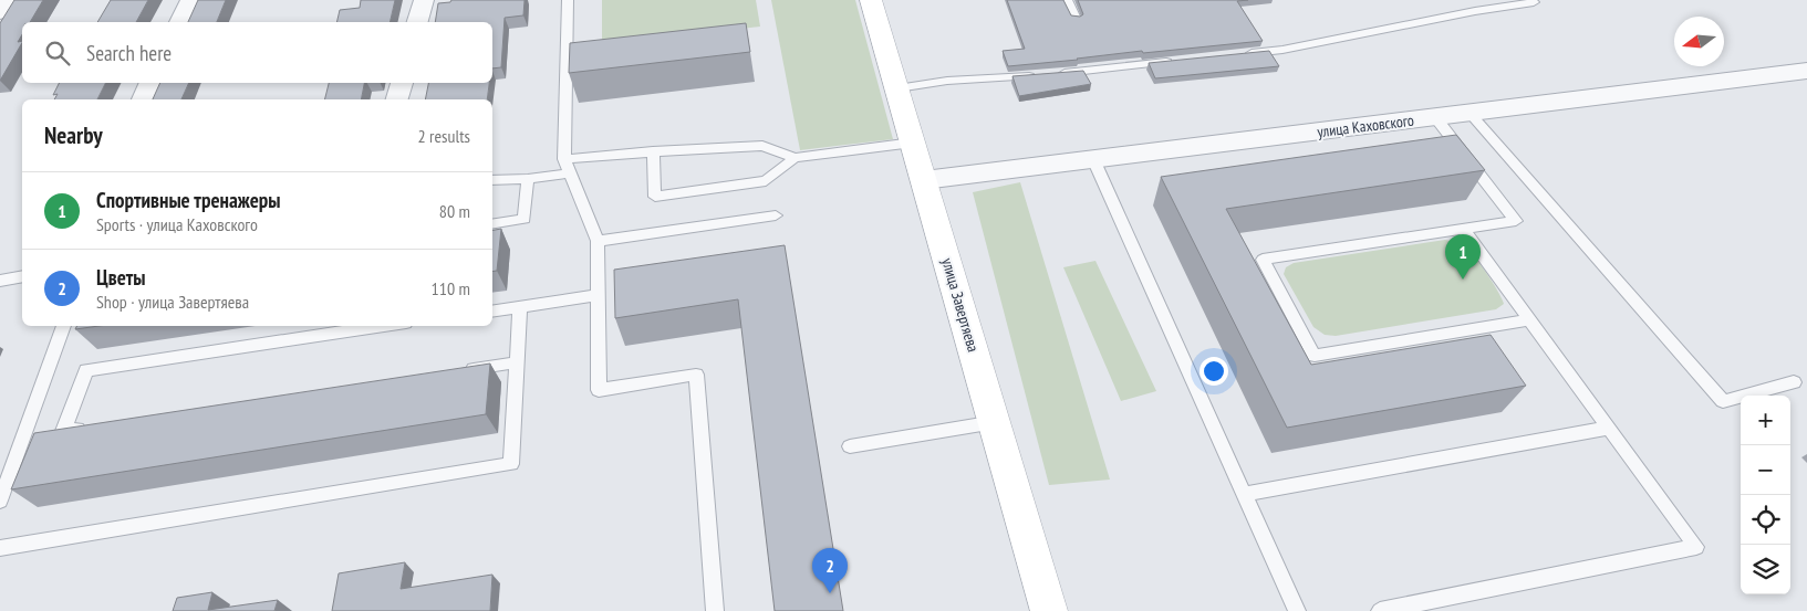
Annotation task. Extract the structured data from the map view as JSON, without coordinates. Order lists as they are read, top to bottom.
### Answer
{
  "streets": {
    "main road": ["улица Завертяева"],
    "street": ["улица Каховского"]
  },
  "crossings": [
    ["улица Каховского", "улица Завертяева"]
  ],
  "north": "left",
  "page": {
    "search": "Search here",
    "heading": ["Nearby", "2 results"],
    "list": [
      {
        "mark": "1",
        "name": "Спортивные тренажеры",
        "note": "Sports · улица Каховского",
        "value": "80 m"
      },
      {
        "mark": "2",
        "name": "Цветы",
        "note": "Shop · улица Завертяева",
        "value": "110 m"
      }
    ],
    "pins": ["1", "2"],
    "map_buttons": ["+", "−"]
  }
}
